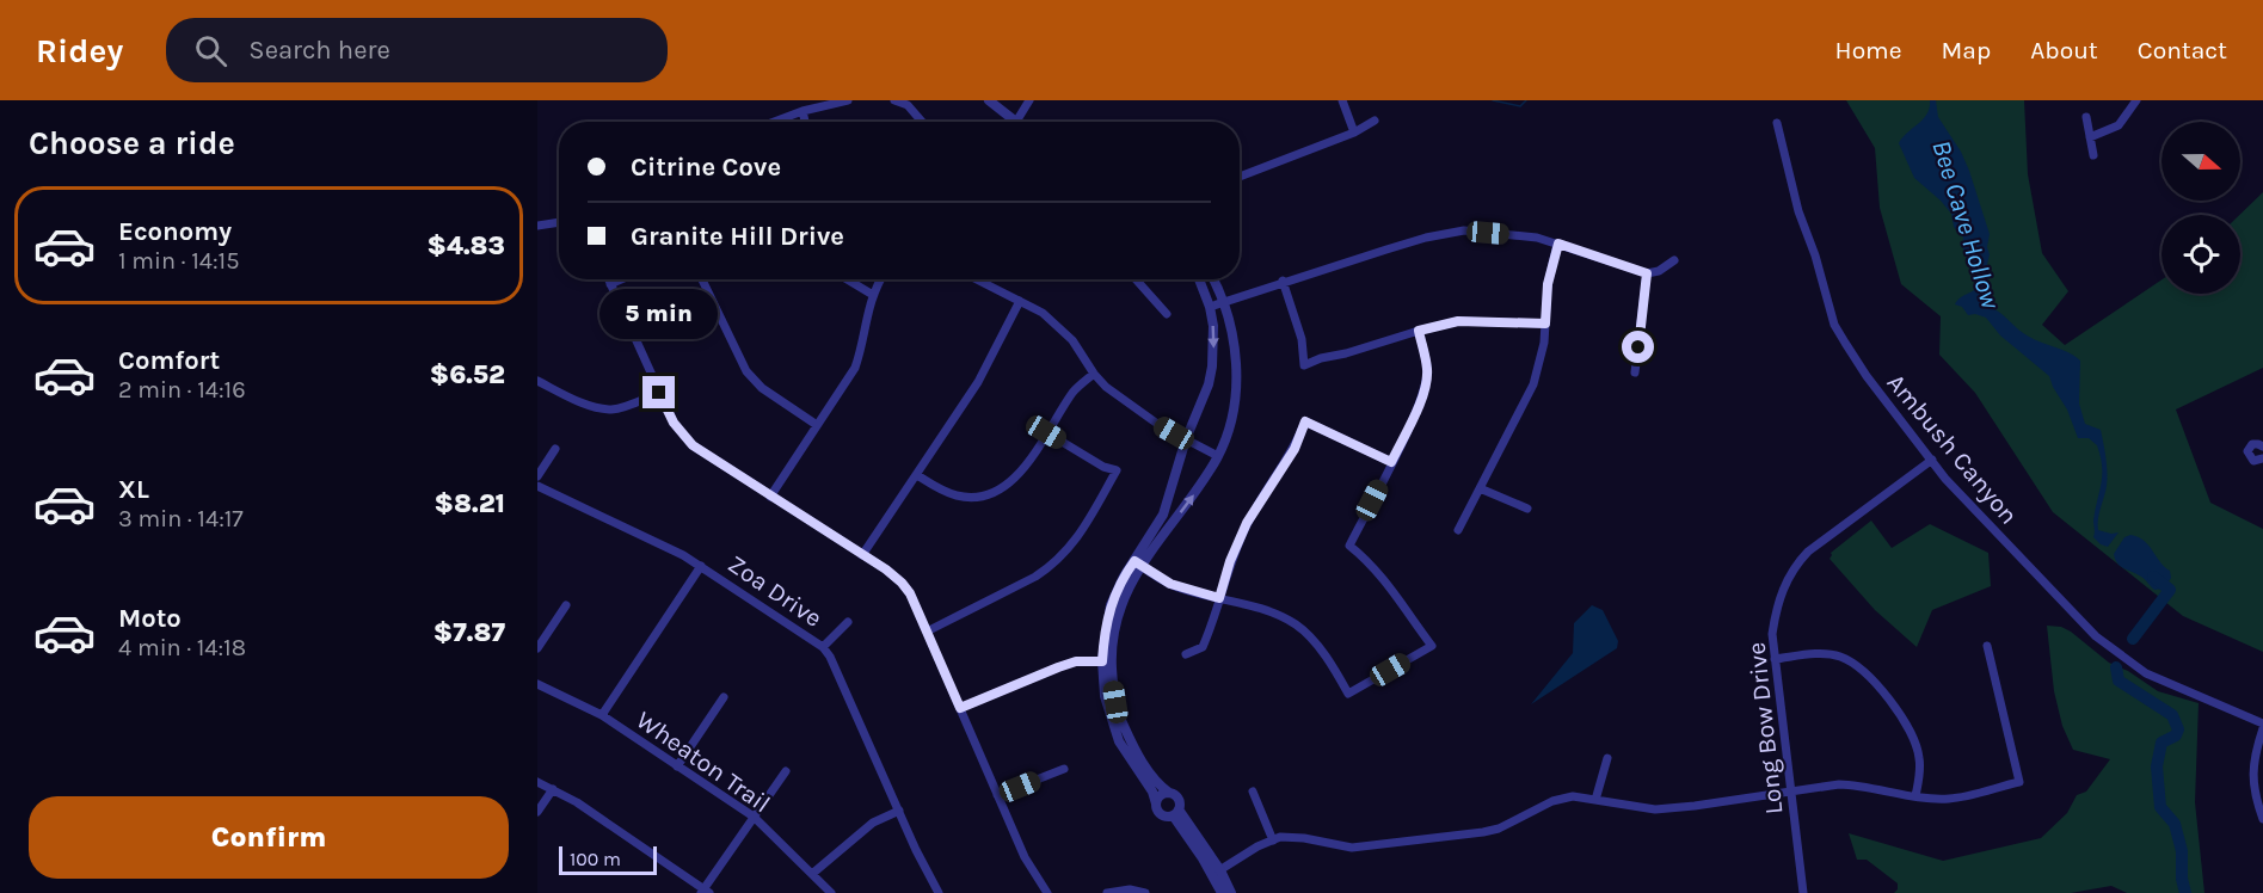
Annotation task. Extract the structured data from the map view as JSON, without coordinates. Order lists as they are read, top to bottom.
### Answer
{
  "streets": {
    "street": [
      "Ambush Canyon",
      "Zoa Drive",
      "Long Bow Drive",
      "Wheaton Trail"
    ]
  },
  "crossings": [
    ["Ambush Canyon", "Long Bow Drive"]
  ],
  "water": ["Bee Cave Hollow"],
  "scale_bar": "100 m",
  "north": "right",
  "page": {
    "header": "Ridey",
    "search": "Search here",
    "nav": [
      "Home",
      "Map",
      "About",
      "Contact"
    ],
    "heading": "Choose a ride",
    "banner": ["Citrine Cove", "Granite Hill Drive"],
    "list": [
      {
        "name": "Economy",
        "note": "1 min · 14:15",
        "value": "$4.83"
      },
      {
        "name": "Comfort",
        "note": "2 min · 14:16",
        "value": "$6.52"
      },
      {
        "name": "XL",
        "note": "3 min · 14:17",
        "value": "$8.21"
      },
      {
        "name": "Moto",
        "note": "4 min · 14:18",
        "value": "$7.87"
      }
    ],
    "bubble": "5 min",
    "buttons": "Confirm",
    "scale": "100 m"
  }
}
